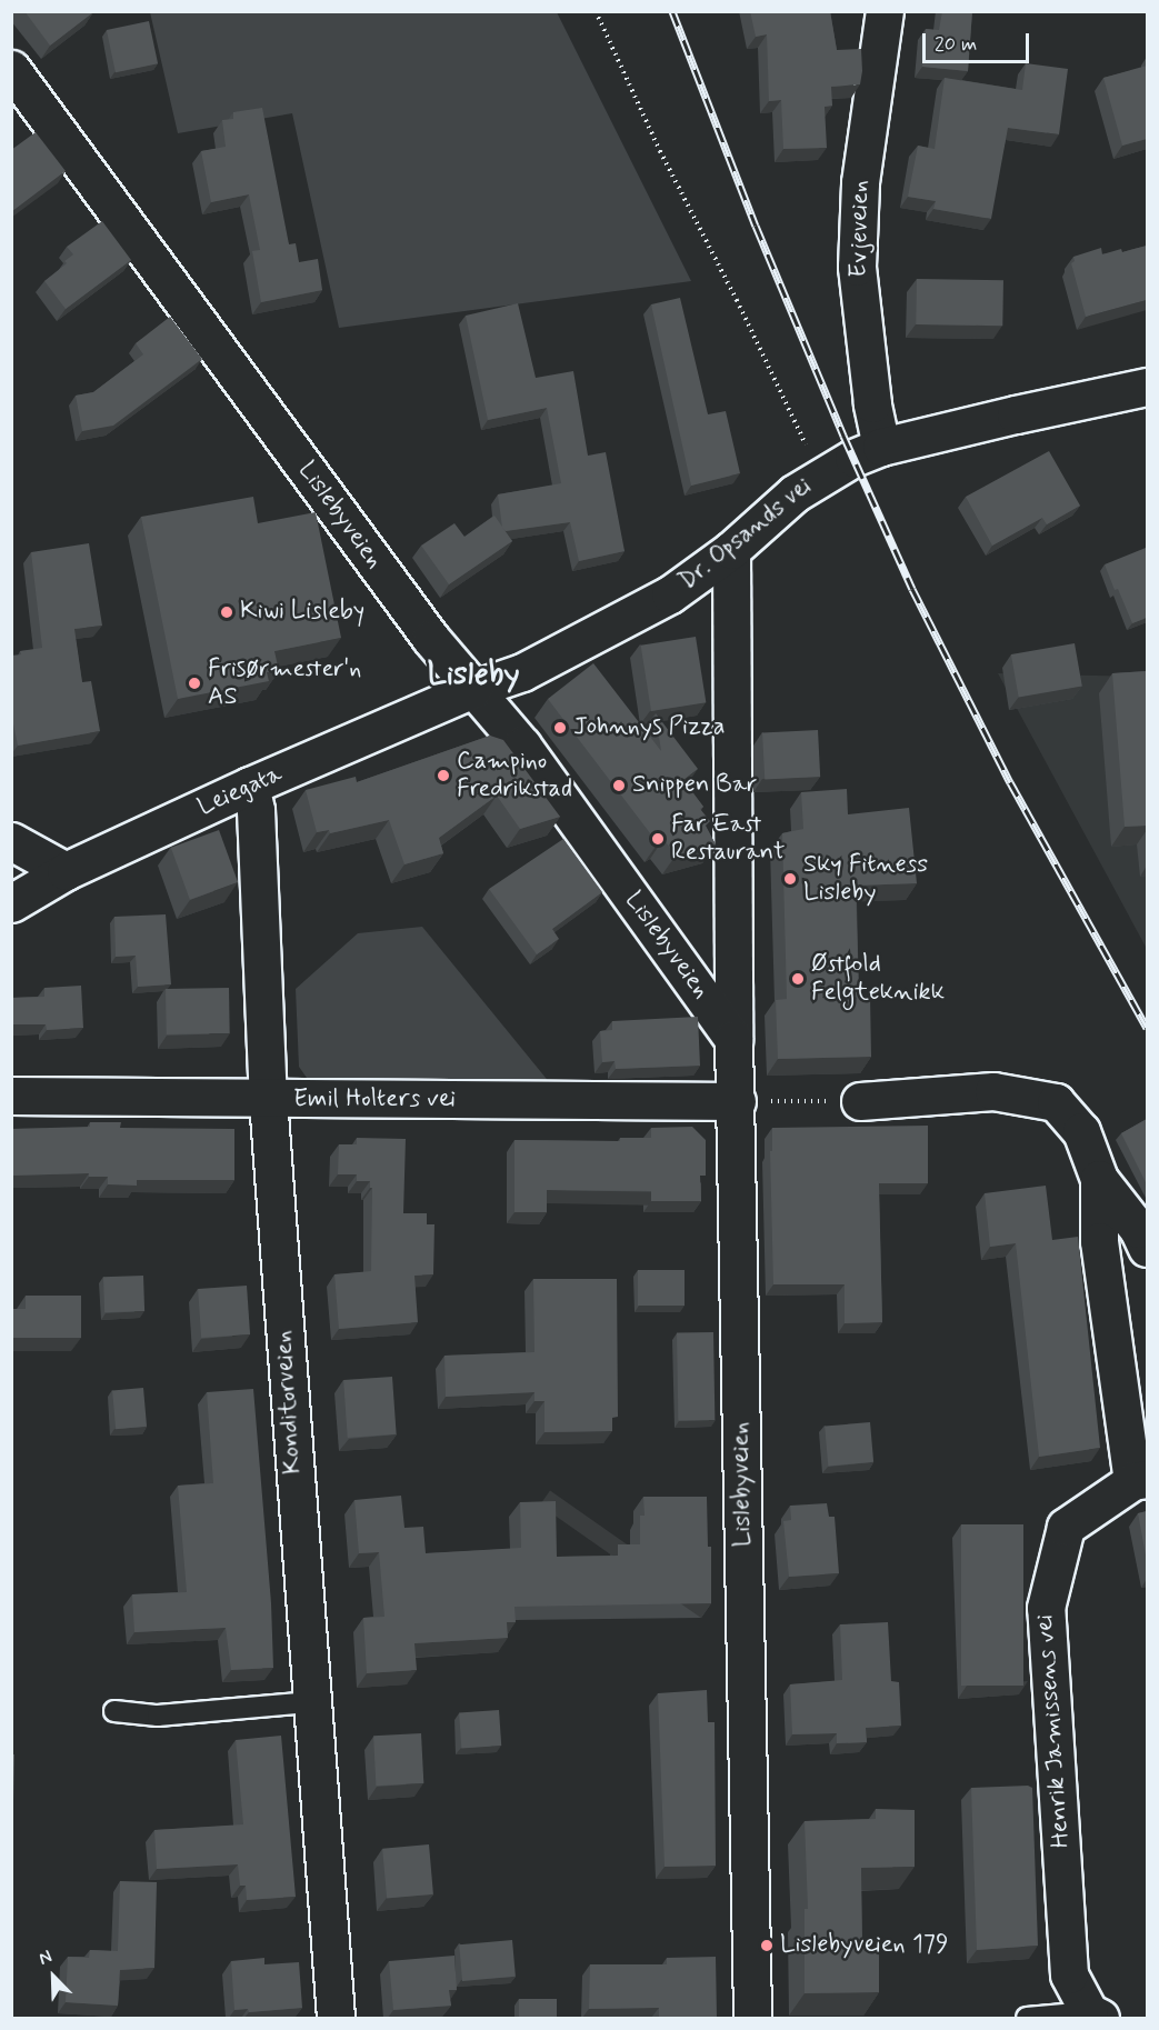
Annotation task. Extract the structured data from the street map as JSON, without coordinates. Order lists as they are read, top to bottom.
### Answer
{
  "streets": {
    "street": [
      "Evjeveien",
      "Lislebyveien",
      "Dr. Opsands vei",
      "Leiegata",
      "Emil Holters vei",
      "Konditorveien",
      "Henrik Jamissens vei"
    ]
  },
  "crossings": [
    ["Evjeveien", "Dr. Opsands vei"],
    ["Lislebyveien", "Dr. Opsands vei"],
    ["Lislebyveien", "Leiegata"],
    ["Lislebyveien", "Emil Holters vei"],
    ["Dr. Opsands vei", "Leiegata"],
    ["Leiegata", "Konditorveien"],
    ["Emil Holters vei", "Konditorveien"]
  ],
  "districts": ["Lisleby"],
  "places": [
    "Kiwi Lisleby",
    "Frisørmester'n AS",
    "Johnnys Pizza",
    "Campino Fredrikstad",
    "Snippen Bar",
    "Far East Restaurant",
    "Sky Fitness Lisleby",
    "Østfold Felgteknikk",
    "Lislebyveien 179"
  ],
  "scale_bar": "20 m",
  "north": "top left"
}
